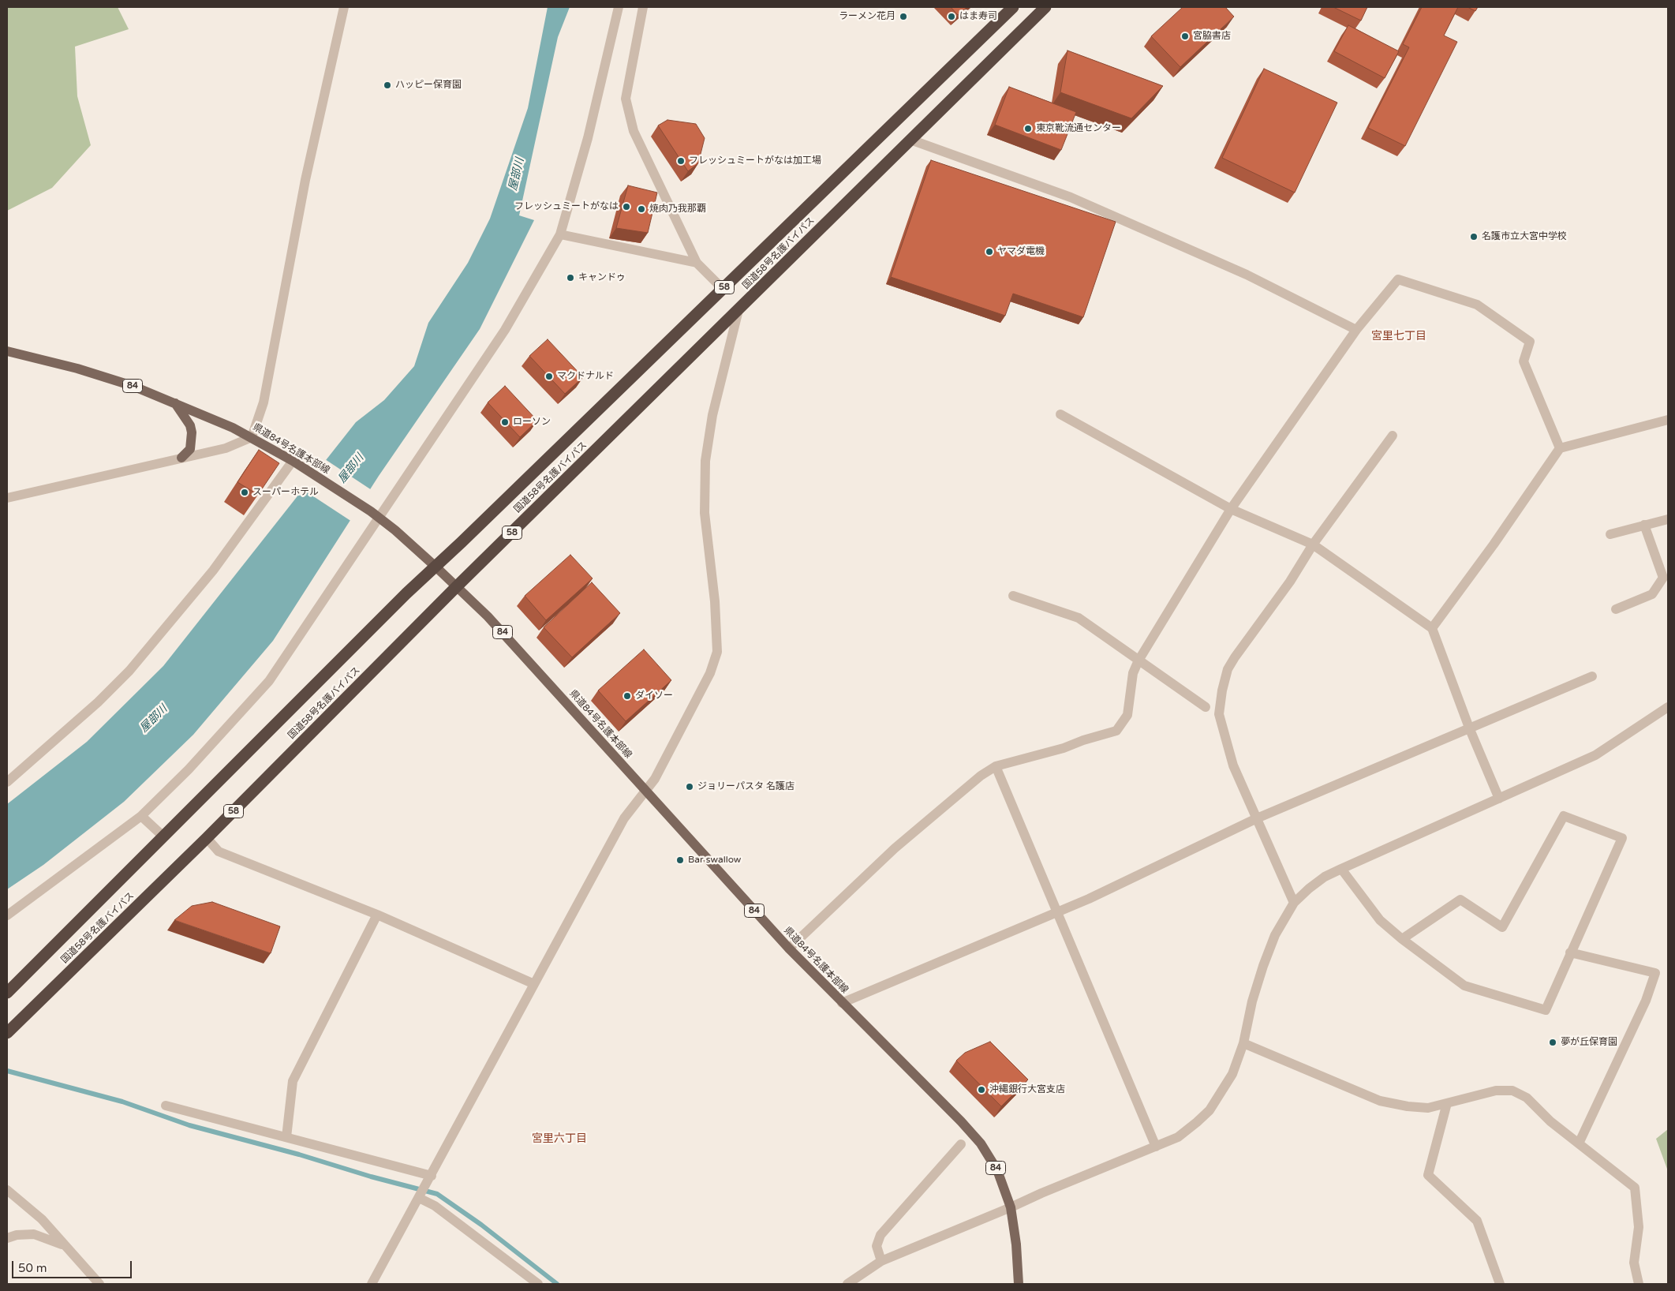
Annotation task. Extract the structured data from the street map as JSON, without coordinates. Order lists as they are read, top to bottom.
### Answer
{
  "streets": {
    "highway": ["国道58号名護バイパス", "58"],
    "main road": ["84", "県道84号名護本部線"]
  },
  "crossings": [
    ["国道58号名護バイパス", "県道84号名護本部線"]
  ],
  "districts": ["宮里七丁目", "宮里六丁目"],
  "water": ["屋部川"],
  "places": [
    "ラーメン花月",
    "はま寿司",
    "宮脇書店",
    "ハッピー保育園",
    "東京靴流通センター",
    "フレッシュミートがなは加工場",
    "フレッシュミートがなは",
    "焼肉乃我那覇",
    "名護市立大宮中学校",
    "ヤマダ電機",
    "キャンドゥ",
    "マクドナルド",
    "ローソン",
    "スーパーホテル",
    "ダイソー",
    "ジョリーパスタ 名護店",
    "Bar swallow",
    "夢が丘保育園",
    "沖縄銀行大宮支店"
  ],
  "scale_bar": "50 m"
}
